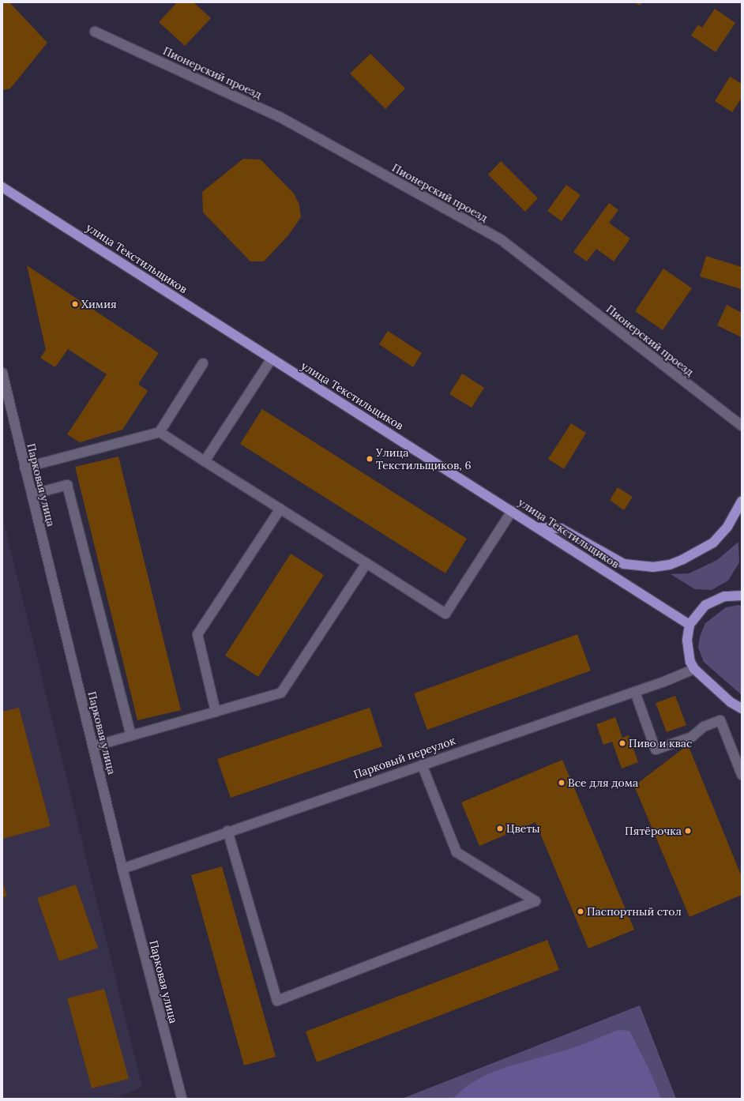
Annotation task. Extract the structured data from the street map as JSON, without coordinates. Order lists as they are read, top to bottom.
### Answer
{
  "streets": {
    "main road": ["улица Текстильщиков"],
    "street": ["Пионерский проезд", "Парковая улица", "Парковый переулок"]
  },
  "crossings": [
    ["Парковая улица", "Парковый переулок"]
  ],
  "places": [
    "Химия",
    "Улица Текстильщиков, 6",
    "Пиво и квас",
    "Все для дома",
    "Цветы",
    "Пятёрочка",
    "Паспортный стол"
  ]
}
